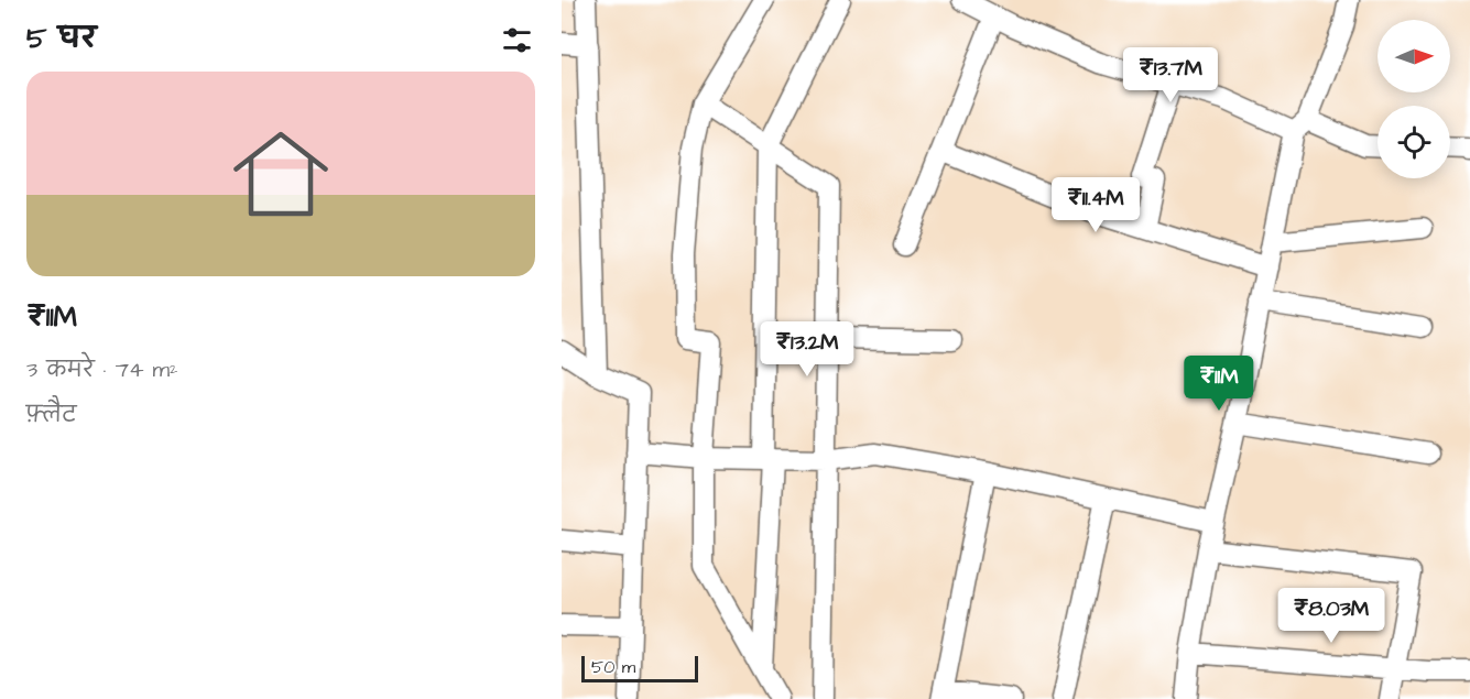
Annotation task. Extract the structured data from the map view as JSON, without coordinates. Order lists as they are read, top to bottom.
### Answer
{
  "scale_bar": "50 m",
  "north": "right",
  "page": {
    "heading": "5 घर",
    "price": [
      "₹13.7M",
      "₹11.4M",
      "₹13.2M",
      "₹11M",
      "₹8.03M"
    ],
    "list": [
      {
        "name": "₹11M",
        "note": "3 कमरे · 74 m² · फ़्लैट"
      }
    ],
    "scale": "50 m"
  }
}
